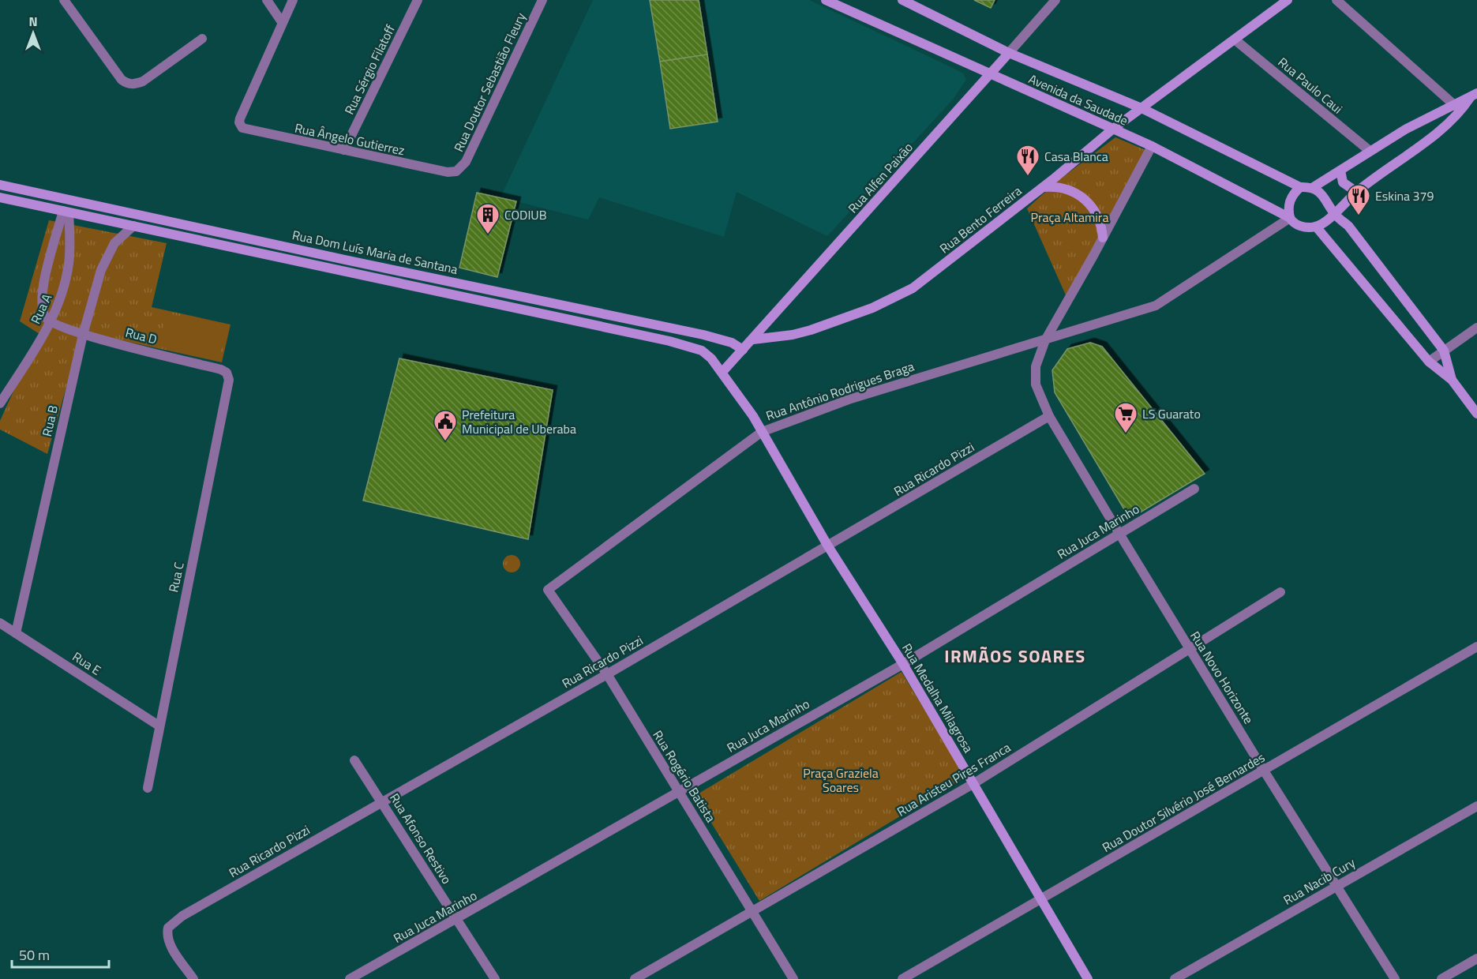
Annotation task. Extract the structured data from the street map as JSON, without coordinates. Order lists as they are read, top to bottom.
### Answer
{
  "streets": {
    "street": [
      "Rua Sérgio Filatoff",
      "Rua Doutor Sebastião Fleury",
      "Rua Paulo Caui",
      "Avenida da Saudade",
      "Rua Ângelo Gutierrez",
      "Rua Alfen Paixão",
      "Rua Bento Ferreira",
      "Rua Dom Luís Maria de Santana",
      "Rua A",
      "Rua D",
      "Rua Antônio Rodrigues Braga",
      "Rua B",
      "Rua Ricardo Pizzi",
      "Rua Juca Marinho",
      "Rua C",
      "Rua E",
      "Rua Novo Horizonte",
      "Rua Medalha Milagrosa",
      "Rua Rogério Batista",
      "Rua Aristeu Pires Franca",
      "Rua Doutor Silvério José Bernardes",
      "Rua Afonso Restivo",
      "Rua Nacib Cury"
    ]
  },
  "crossings": [
    ["Rua Sérgio Filatoff", "Rua Ângelo Gutierrez"],
    ["Rua Doutor Sebastião Fleury", "Rua Ângelo Gutierrez"],
    ["Rua Paulo Caui", "Rua Bento Ferreira"],
    ["Avenida da Saudade", "Rua Alfen Paixão"],
    ["Avenida da Saudade", "Rua Bento Ferreira"],
    ["Avenida da Saudade", "Rua Antônio Rodrigues Braga"],
    ["Rua Alfen Paixão", "Rua Bento Ferreira"],
    ["Rua Alfen Paixão", "Rua Dom Luís Maria de Santana"],
    ["Rua Dom Luís Maria de Santana", "Rua A"],
    ["Rua Dom Luís Maria de Santana", "Rua Antônio Rodrigues Braga"],
    ["Rua Dom Luís Maria de Santana", "Rua B"],
    ["Rua Dom Luís Maria de Santana", "Rua Medalha Milagrosa"],
    ["Rua A", "Rua D"],
    ["Rua D", "Rua B"],
    ["Rua D", "Rua C"],
    ["Rua Antônio Rodrigues Braga", "Rua Novo Horizonte"],
    ["Rua Antônio Rodrigues Braga", "Rua Medalha Milagrosa"],
    ["Rua Antônio Rodrigues Braga", "Rua Rogério Batista"],
    ["Rua B", "Rua E"],
    ["Rua Ricardo Pizzi", "Rua Novo Horizonte"],
    ["Rua Ricardo Pizzi", "Rua Medalha Milagrosa"],
    ["Rua Ricardo Pizzi", "Rua Rogério Batista"],
    ["Rua Ricardo Pizzi", "Rua Afonso Restivo"],
    ["Rua Juca Marinho", "Rua Novo Horizonte"],
    ["Rua Juca Marinho", "Rua Medalha Milagrosa"],
    ["Rua Juca Marinho", "Rua Rogério Batista"],
    ["Rua Juca Marinho", "Rua Afonso Restivo"],
    ["Rua C", "Rua E"],
    ["Rua Novo Horizonte", "Rua Aristeu Pires Franca"],
    ["Rua Novo Horizonte", "Rua Doutor Silvério José Bernardes"],
    ["Rua Novo Horizonte", "Rua Nacib Cury"],
    ["Rua Medalha Milagrosa", "Rua Aristeu Pires Franca"],
    ["Rua Medalha Milagrosa", "Rua Doutor Silvério José Bernardes"],
    ["Rua Rogério Batista", "Rua Aristeu Pires Franca"]
  ],
  "districts": ["IRMÃOS SOARES"],
  "parks": ["Praça Altamira", "Praça Graziela Soares"],
  "places": {
    "restaurant": ["Casa Blanca", "Eskina 379"],
    "building": ["CODIUB"],
    "supermarket": ["LS Guarato"],
    "public building": ["Prefeitura Municipal de Uberaba"]
  },
  "scale_bar": "50 m",
  "north": "top"
}
